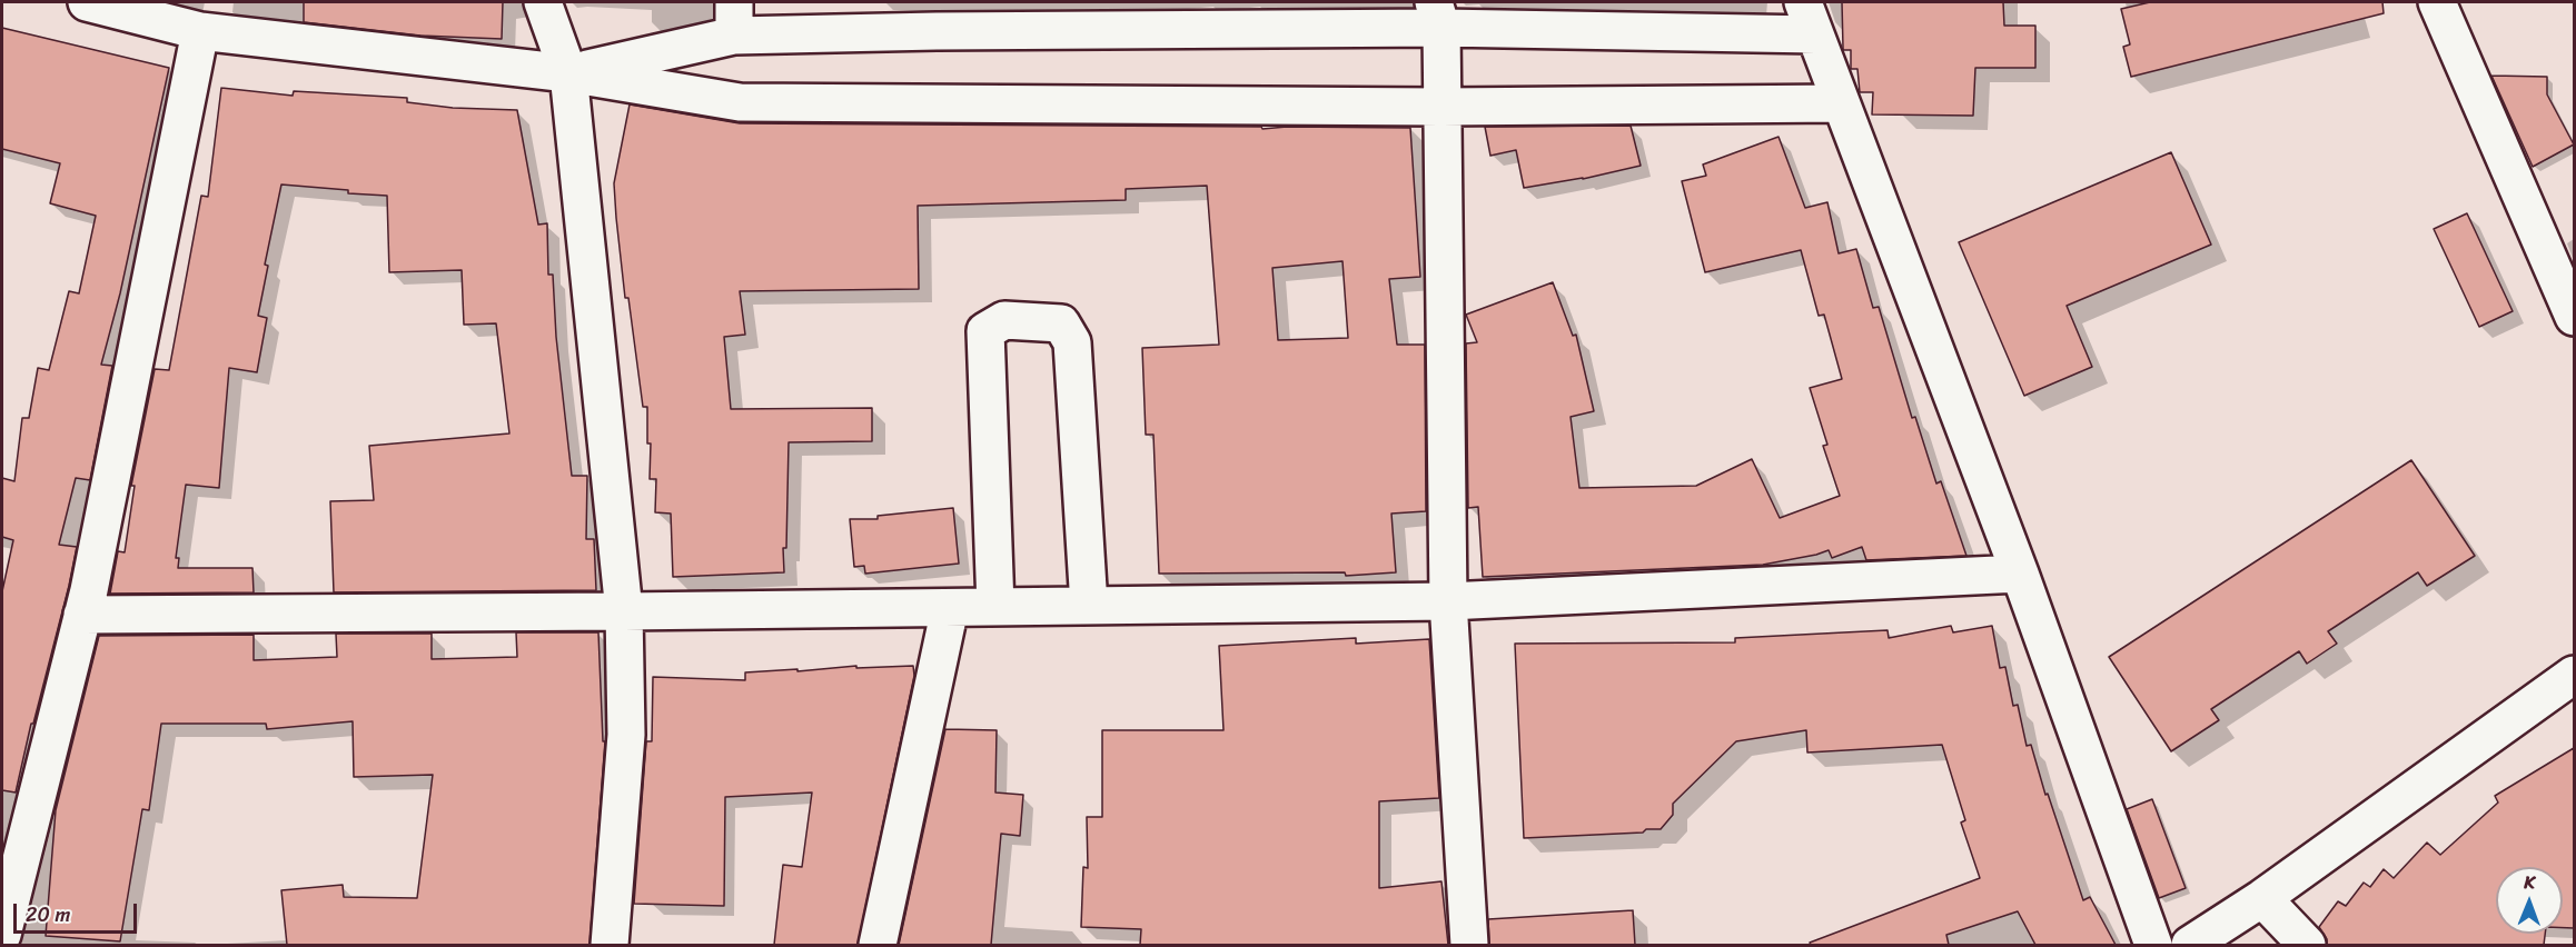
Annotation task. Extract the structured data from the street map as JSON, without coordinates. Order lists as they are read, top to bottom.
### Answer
{
  "scale_bar": "20 m",
  "north": "top"
}
